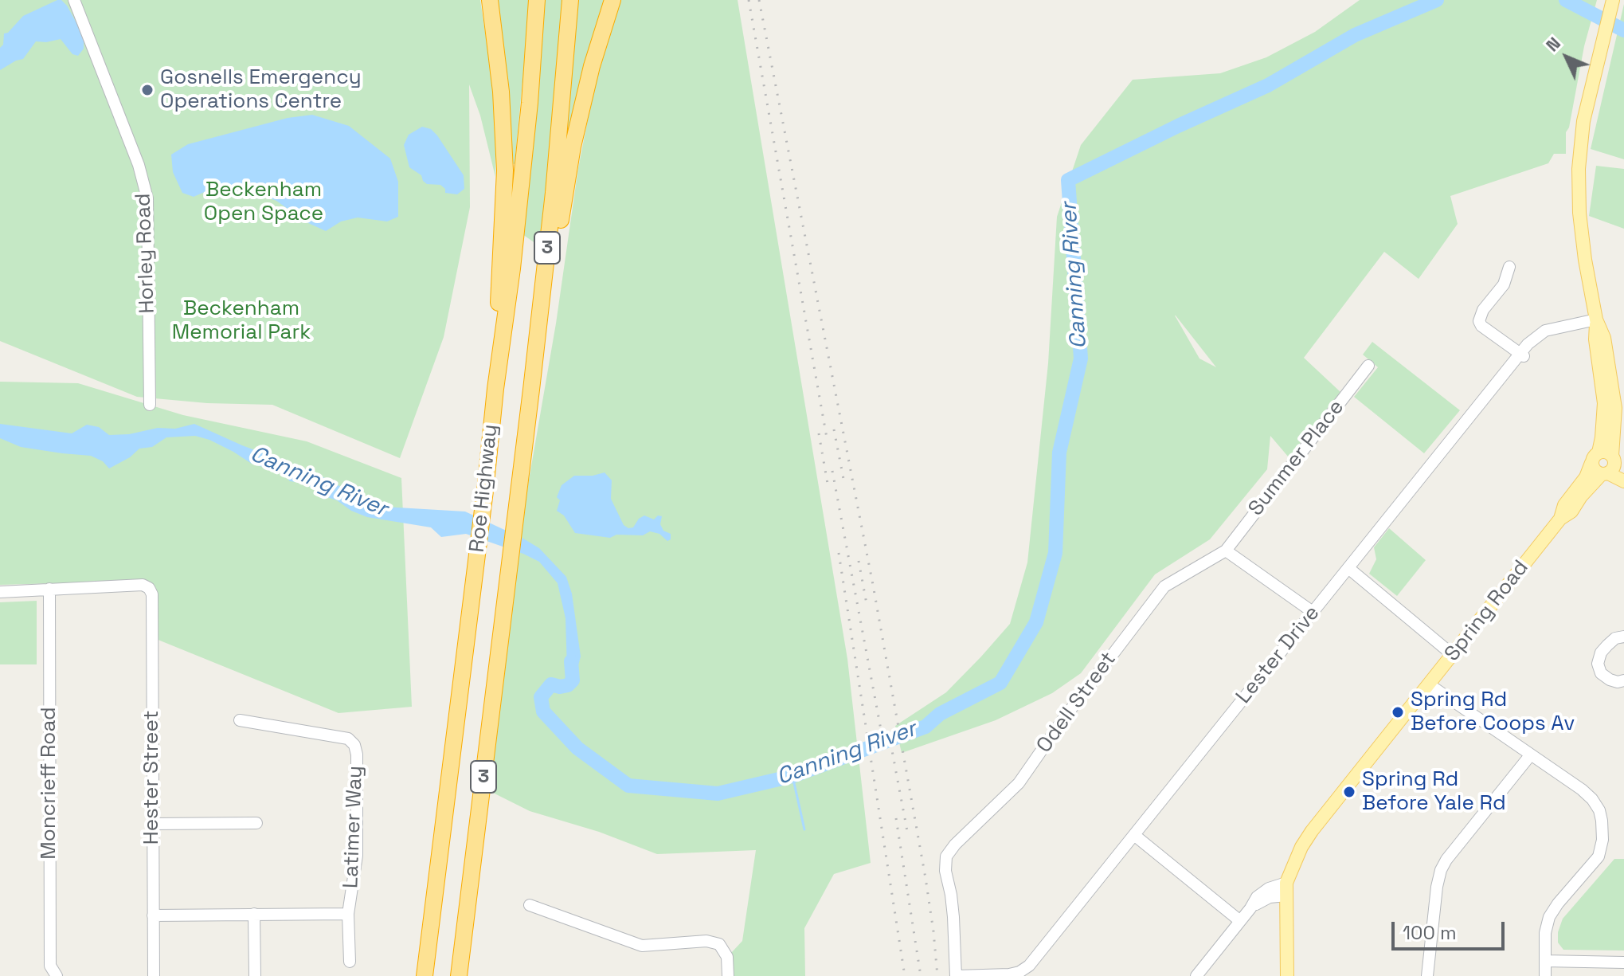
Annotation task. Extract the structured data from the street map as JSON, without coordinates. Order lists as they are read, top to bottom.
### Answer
{
  "streets": {
    "highway": ["3", "Roe Highway"],
    "main road": ["Spring Road"],
    "street": [
      "Horley Road",
      "Summer Place",
      "Lester Drive",
      "Odell Street",
      "Hester Street",
      "Moncrieff Road",
      "Latimer Way"
    ]
  },
  "crossings": [
    ["Summer Place", "Odell Street"],
    ["Spring Road", "Lester Drive"],
    ["Lester Drive", "Odell Street"],
    ["Hester Street", "Moncrieff Road"],
    ["Hester Street", "Latimer Way"]
  ],
  "water": ["Canning River"],
  "parks": ["Beckenham Open Space", "Beckenham Memorial Park"],
  "places": ["Gosnells Emergency Operations Centre", "Spring Rd Before Coops Av", "Spring Rd Before Yale Rd"],
  "scale_bar": "100 m",
  "north": "top left"
}
